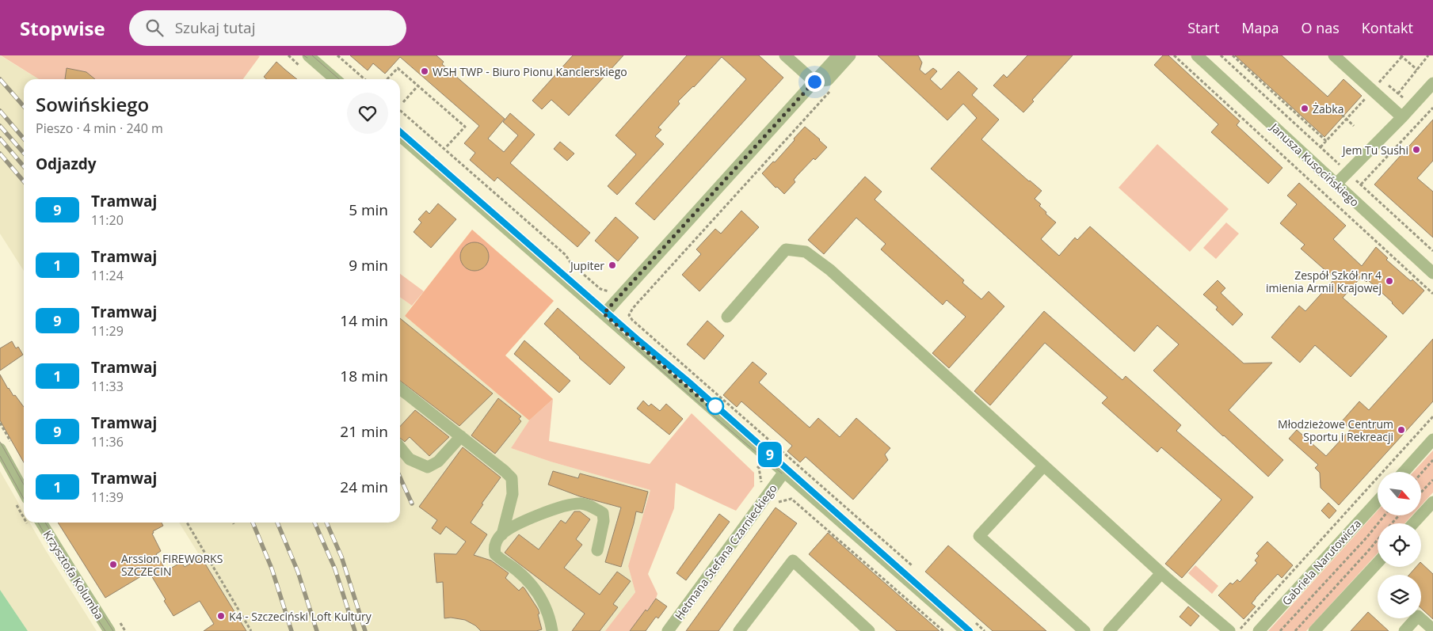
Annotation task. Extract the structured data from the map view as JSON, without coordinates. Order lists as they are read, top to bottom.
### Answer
{
  "streets": {
    "street": [
      "Janusza Kusocińskiego",
      "Hetmana Stefana Czarnieckiego",
      "Gabriela Narutowicza",
      "Krzysztofa Kolumba"
    ]
  },
  "places": [
    "WSH TWP - Biuro Pionu Kanclerskiego",
    "Żabka",
    "Jem Tu Sushi",
    "Jupiter",
    "Zespół Szkół nr 4 imienia Armii Krajowej",
    "Młodzieżowe Centrum Sportu i Rekreacji",
    "Arssion FIREWORKS SZCZECIN",
    "K4 - Szczeciński Loft Kultury"
  ],
  "lines": ["tram line 9"],
  "north": "bottom right",
  "page": {
    "header": "Stopwise",
    "search": "Szukaj tutaj",
    "nav": [
      "Start",
      "Mapa",
      "O nas",
      "Kontakt"
    ],
    "on_map": "9",
    "heading": [
      ["Sowińskiego", "Pieszo · 4 min · 240 m"],
      "Odjazdy"
    ],
    "list": [
      {
        "mark": "9",
        "name": "Tramwaj",
        "note": "11:20",
        "value": "5 min"
      },
      {
        "mark": "1",
        "name": "Tramwaj",
        "note": "11:24",
        "value": "9 min"
      },
      {
        "mark": "9",
        "name": "Tramwaj",
        "note": "11:29",
        "value": "14 min"
      },
      {
        "mark": "1",
        "name": "Tramwaj",
        "note": "11:33",
        "value": "18 min"
      },
      {
        "mark": "9",
        "name": "Tramwaj",
        "note": "11:36",
        "value": "21 min"
      },
      {
        "mark": "1",
        "name": "Tramwaj",
        "note": "11:39",
        "value": "24 min"
      }
    ]
  }
}
